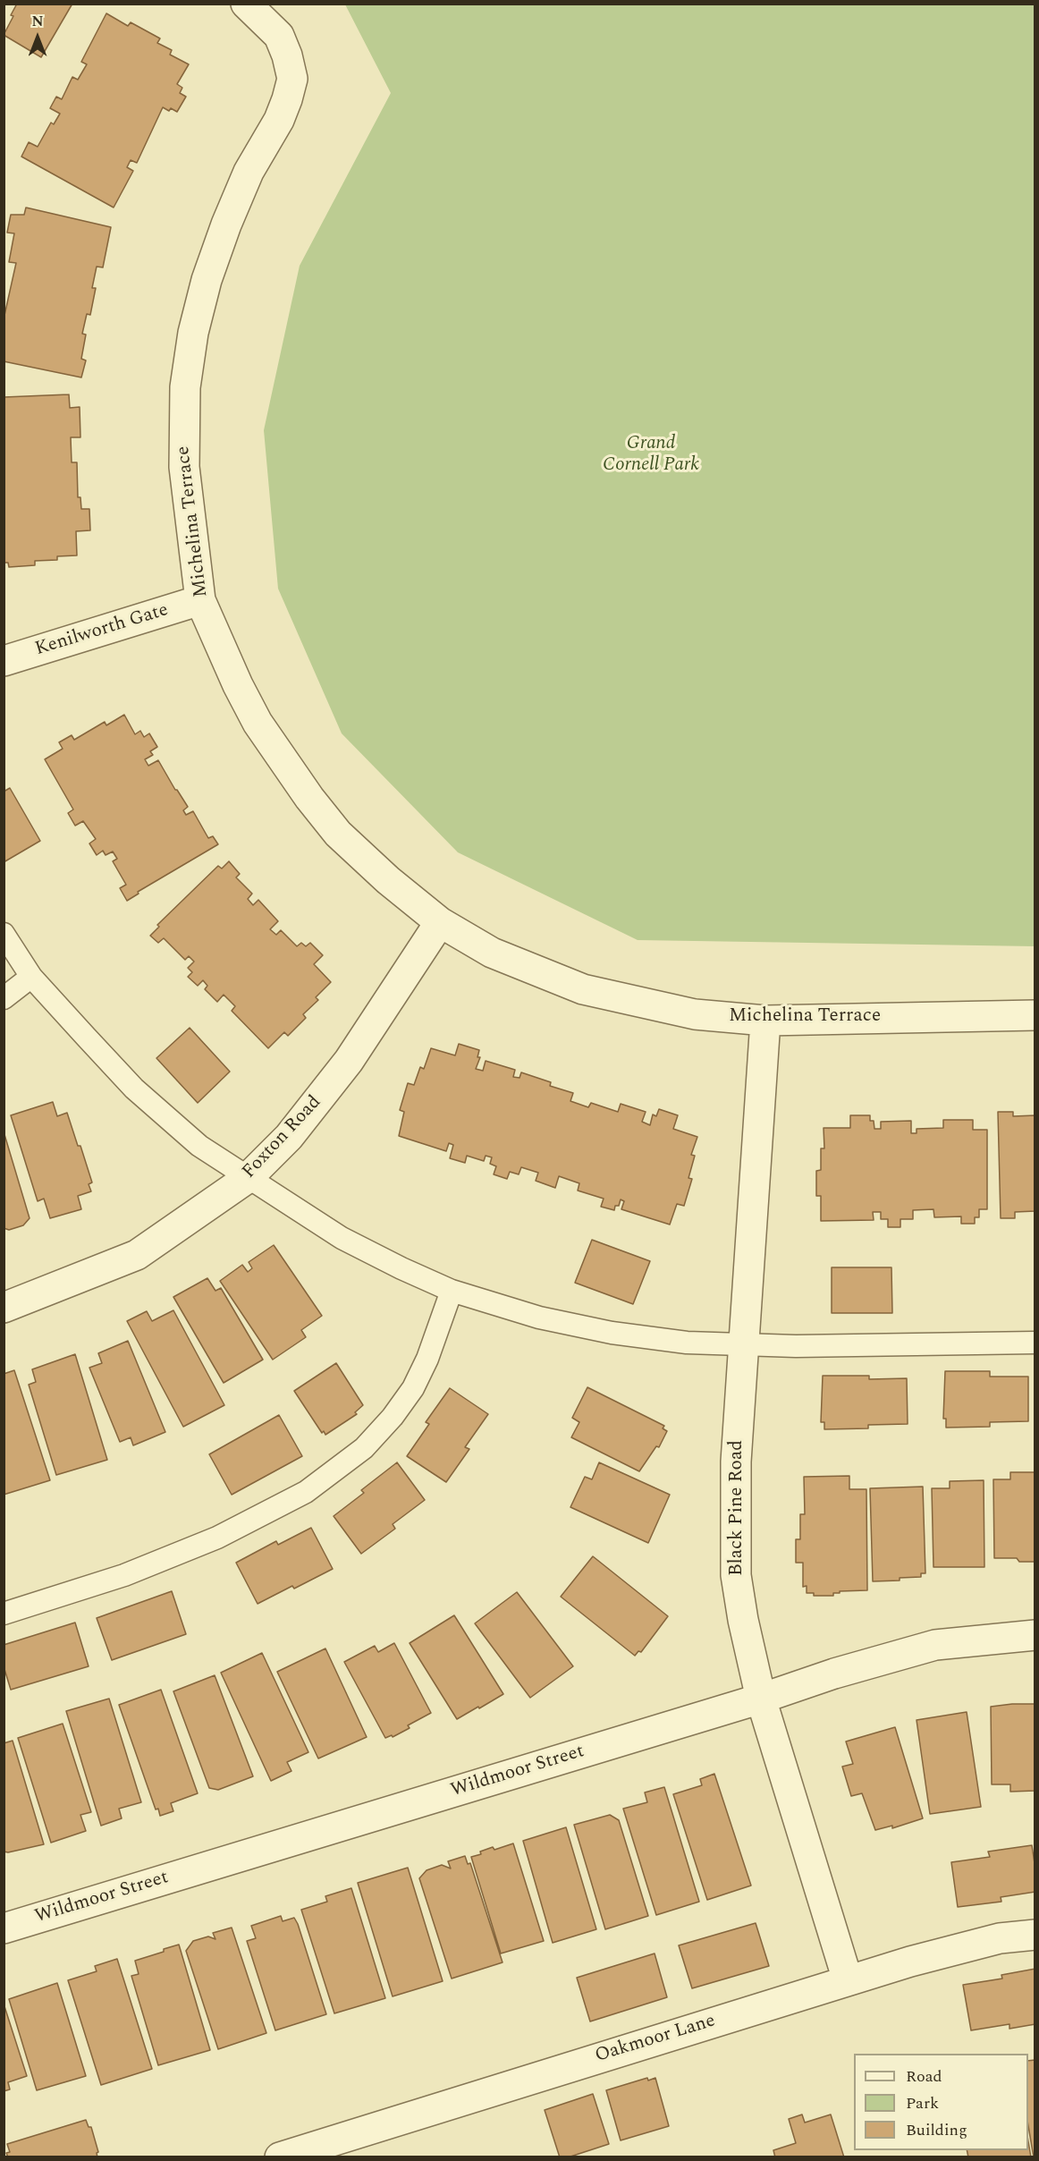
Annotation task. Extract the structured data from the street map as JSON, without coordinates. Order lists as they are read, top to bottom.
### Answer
{
  "streets": {
    "street": [
      "Michelina Terrace",
      "Kenilworth Gate",
      "Foxton Road",
      "Black Pine Road",
      "Wildmoor Street",
      "Oakmoor Lane"
    ]
  },
  "crossings": [
    ["Michelina Terrace", "Kenilworth Gate"],
    ["Michelina Terrace", "Foxton Road"],
    ["Michelina Terrace", "Black Pine Road"],
    ["Black Pine Road", "Wildmoor Street"],
    ["Black Pine Road", "Oakmoor Lane"]
  ],
  "parks": ["Grand Cornell Park"],
  "legend": ["Road", "Park", "Building"],
  "north": "top"
}
